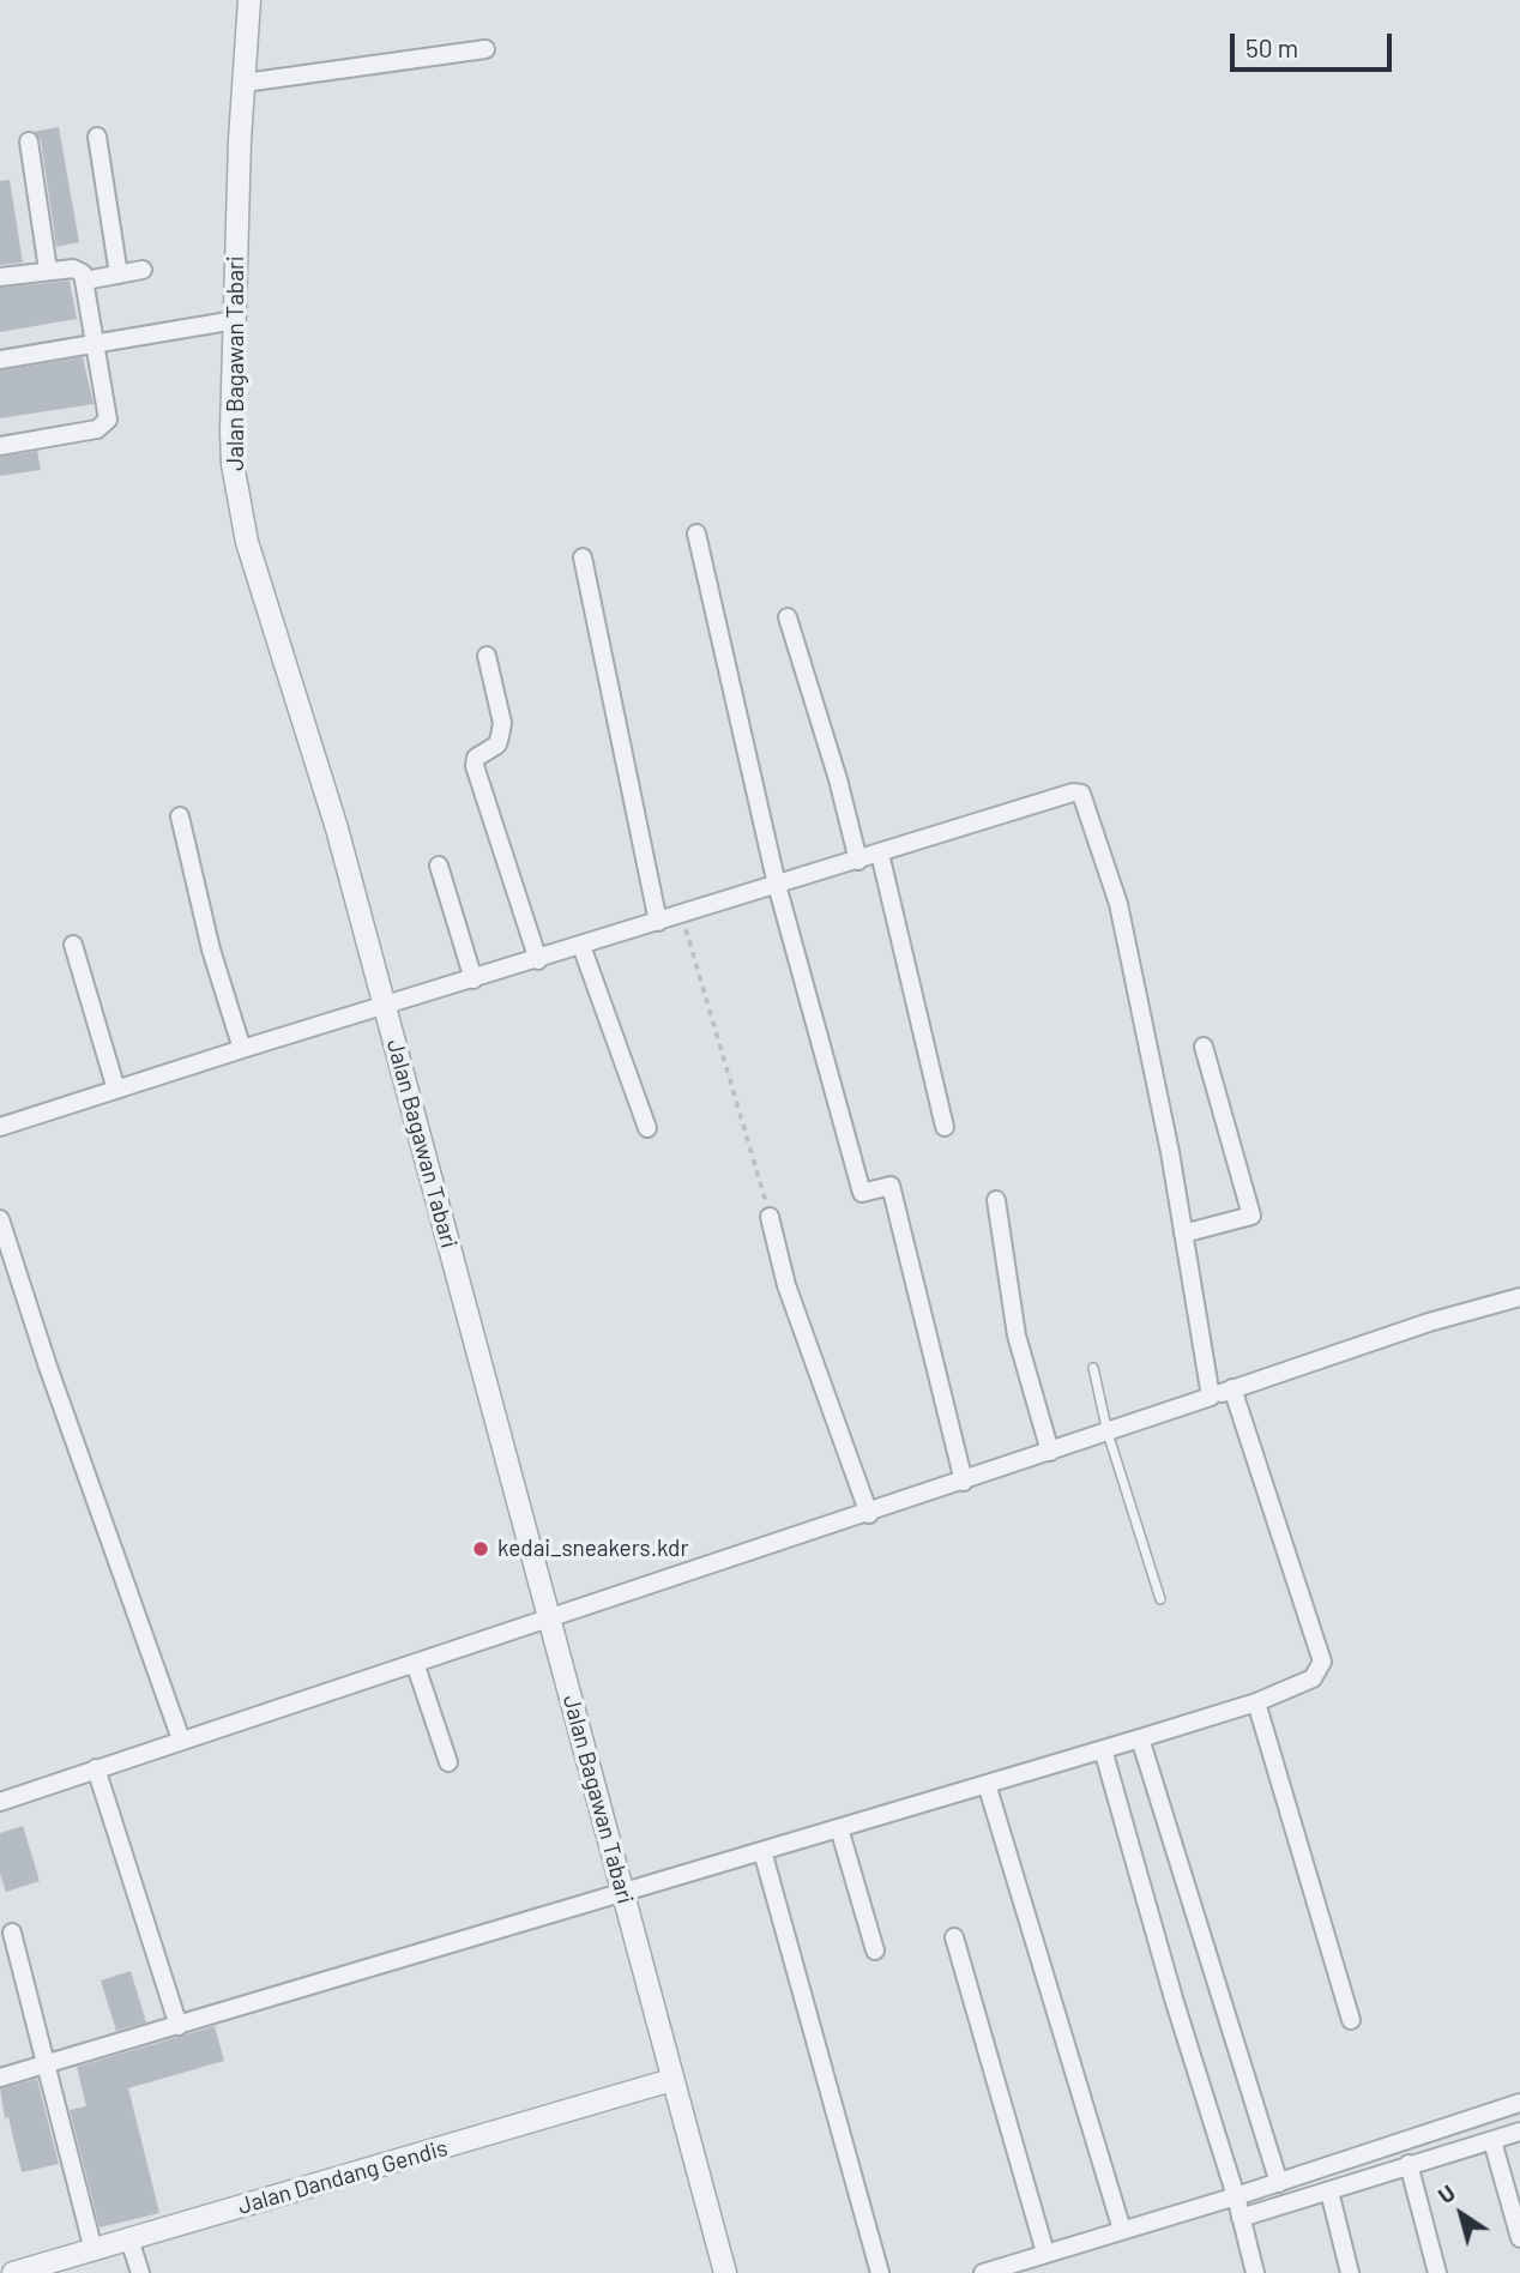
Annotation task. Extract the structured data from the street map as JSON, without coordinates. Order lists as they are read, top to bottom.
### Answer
{
  "streets": {
    "street": ["Jalan Bagawan Tabari", "Jalan Dandang Gendis"]
  },
  "crossings": [
    ["Jalan Bagawan Tabari", "Jalan Dandang Gendis"]
  ],
  "places": ["kedai_sneakers.kdr"],
  "scale_bar": "50 m",
  "north": "top left"
}
